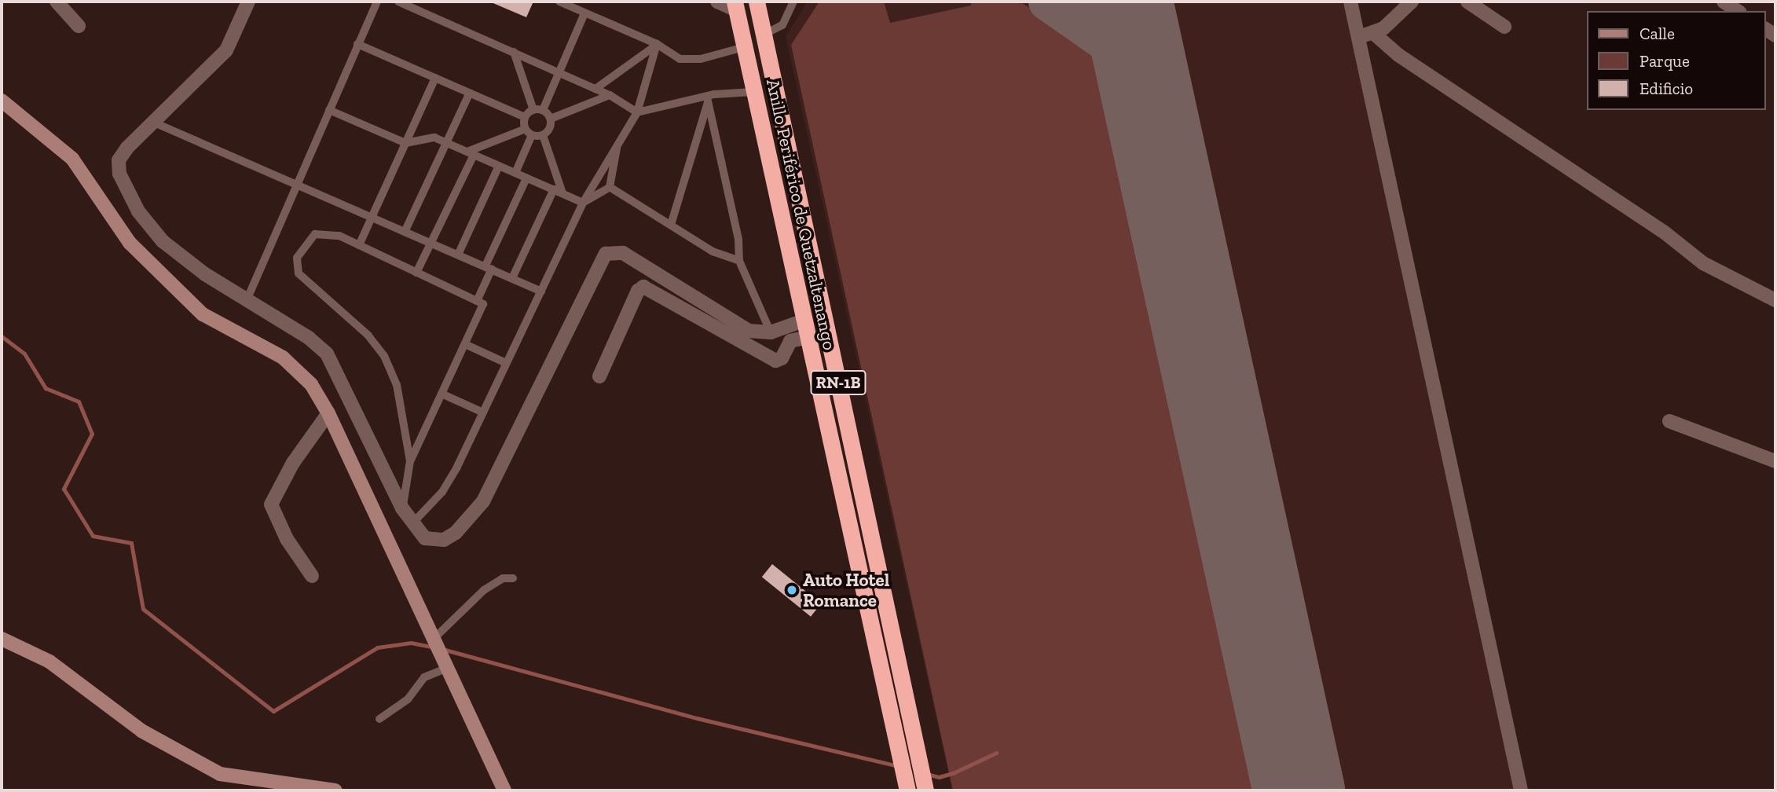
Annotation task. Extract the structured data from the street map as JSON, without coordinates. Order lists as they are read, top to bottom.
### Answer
{
  "streets": {
    "highway": ["Anillo Periférico de Quetzaltenango", "RN-1B"]
  },
  "places": ["Auto Hotel Romance"],
  "legend": ["Calle", "Parque", "Edificio"]
}
